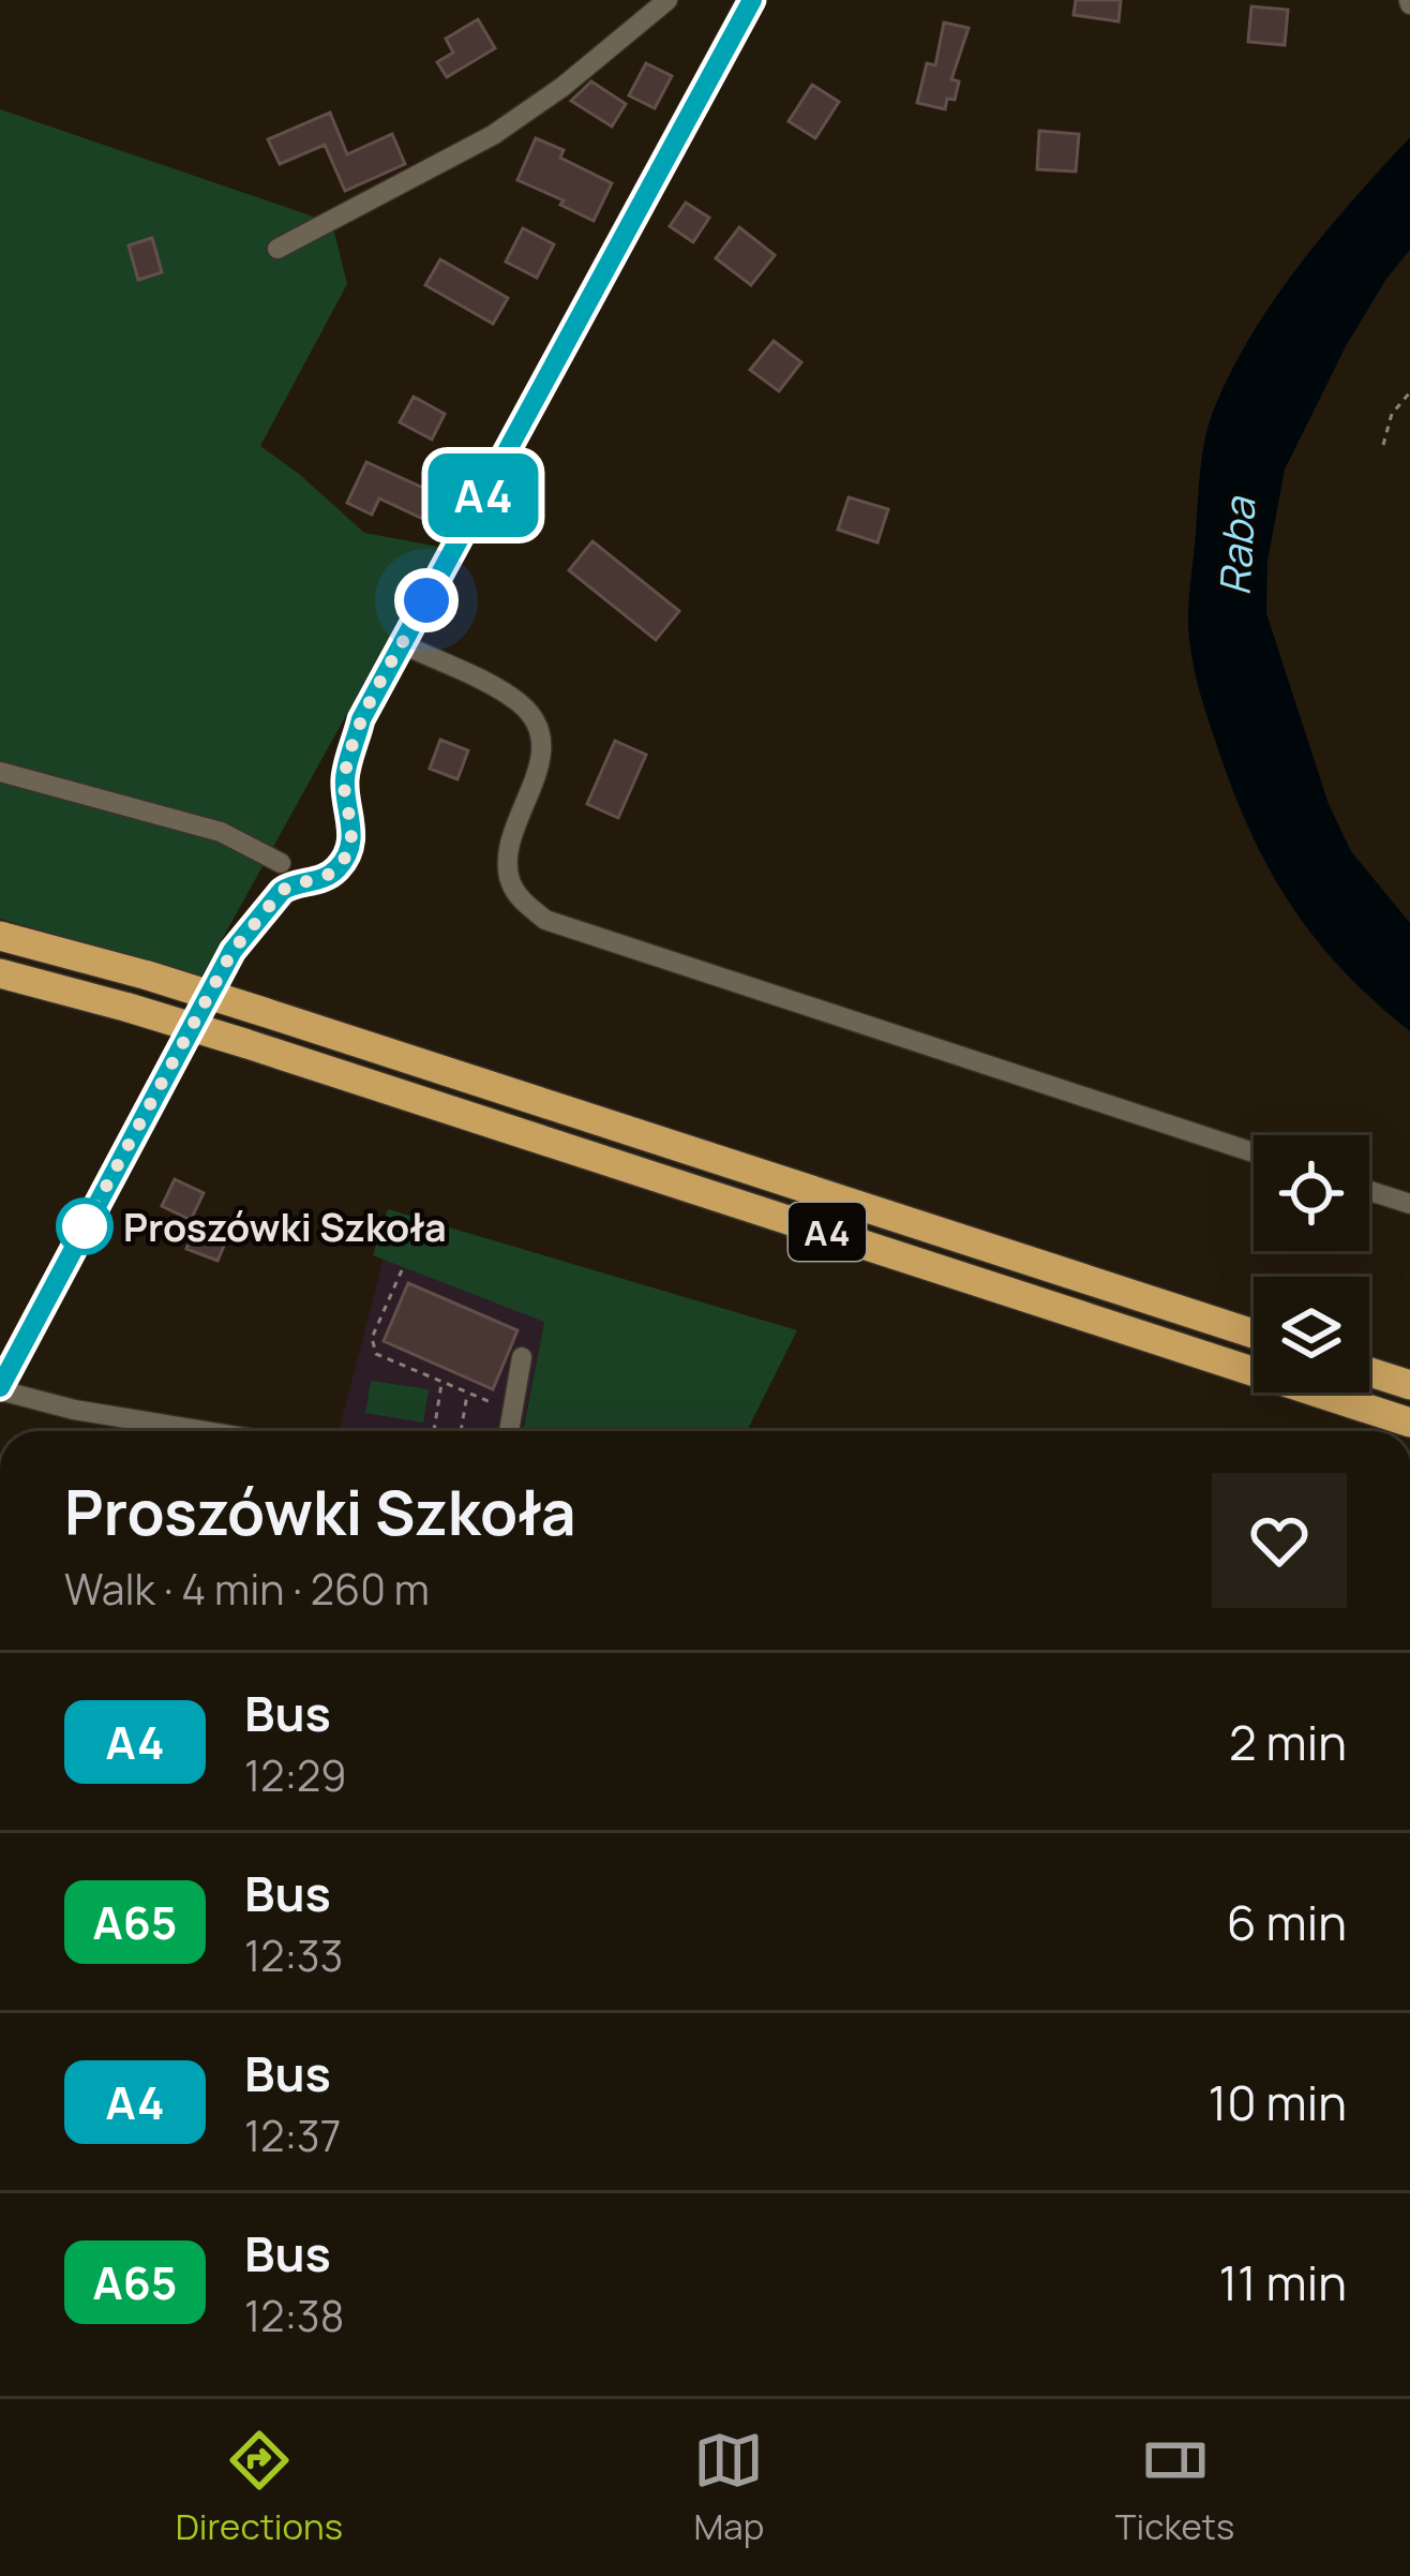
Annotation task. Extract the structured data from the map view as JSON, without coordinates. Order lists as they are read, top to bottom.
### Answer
{
  "streets": {
    "highway": ["A4"]
  },
  "water": ["Raba"],
  "places": ["Proszówki Szkoła"],
  "lines": ["bus line A4"],
  "page": {
    "on_map": "A4",
    "heading": ["Proszówki Szkoła", "Walk · 4 min · 260 m"],
    "list": [
      {
        "mark": "A4",
        "name": "Bus",
        "note": "12:29",
        "value": "2 min"
      },
      {
        "mark": "A65",
        "name": "Bus",
        "note": "12:33",
        "value": "6 min"
      },
      {
        "mark": "A4",
        "name": "Bus",
        "note": "12:37",
        "value": "10 min"
      },
      {
        "mark": "A65",
        "name": "Bus",
        "note": "12:38",
        "value": "11 min"
      }
    ],
    "tabs": ["Directions", "Map", "Tickets"]
  }
}
